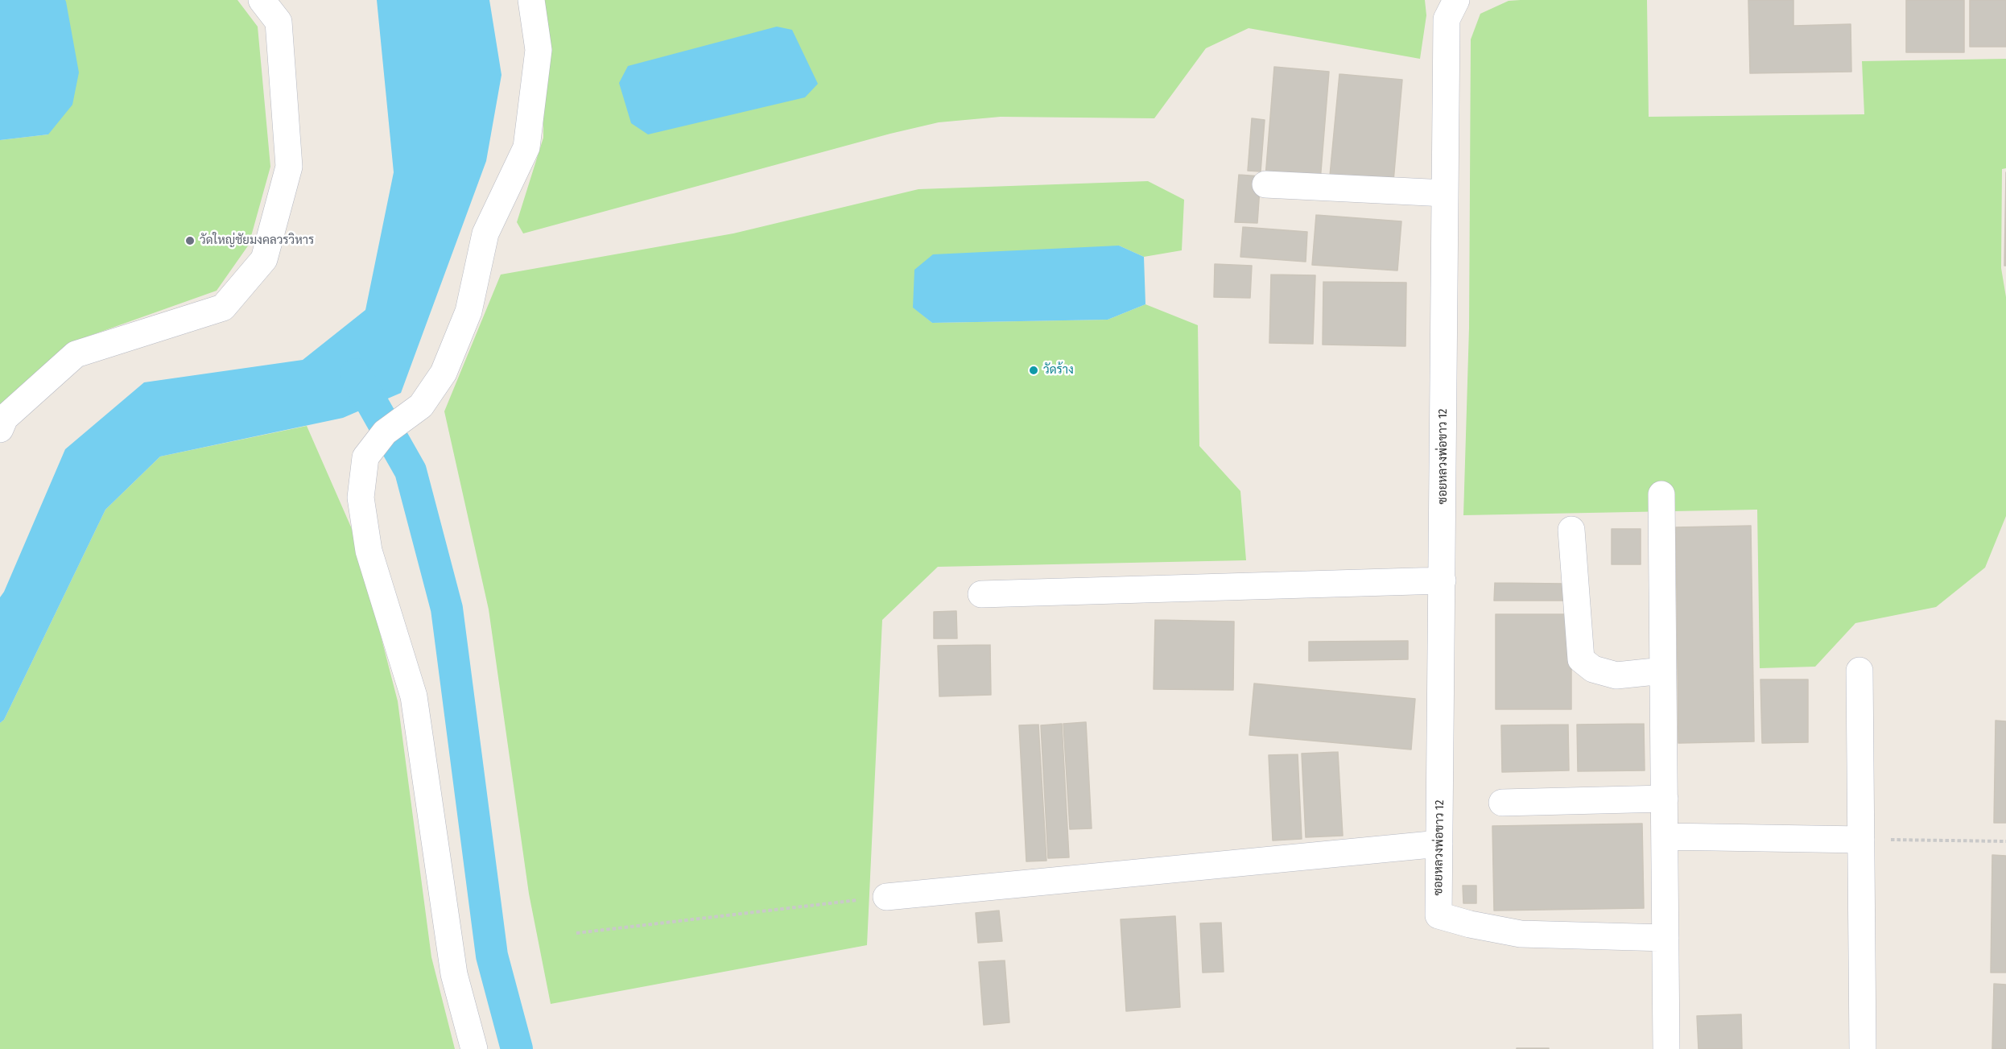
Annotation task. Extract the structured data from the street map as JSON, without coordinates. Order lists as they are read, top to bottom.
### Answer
{
  "streets": {
    "street": ["ซอยหลวงพ่อขาว 12"]
  },
  "places": ["วัดใหญ่ชัยมงคลวรวิหาร", "วัดร้าง"]
}
